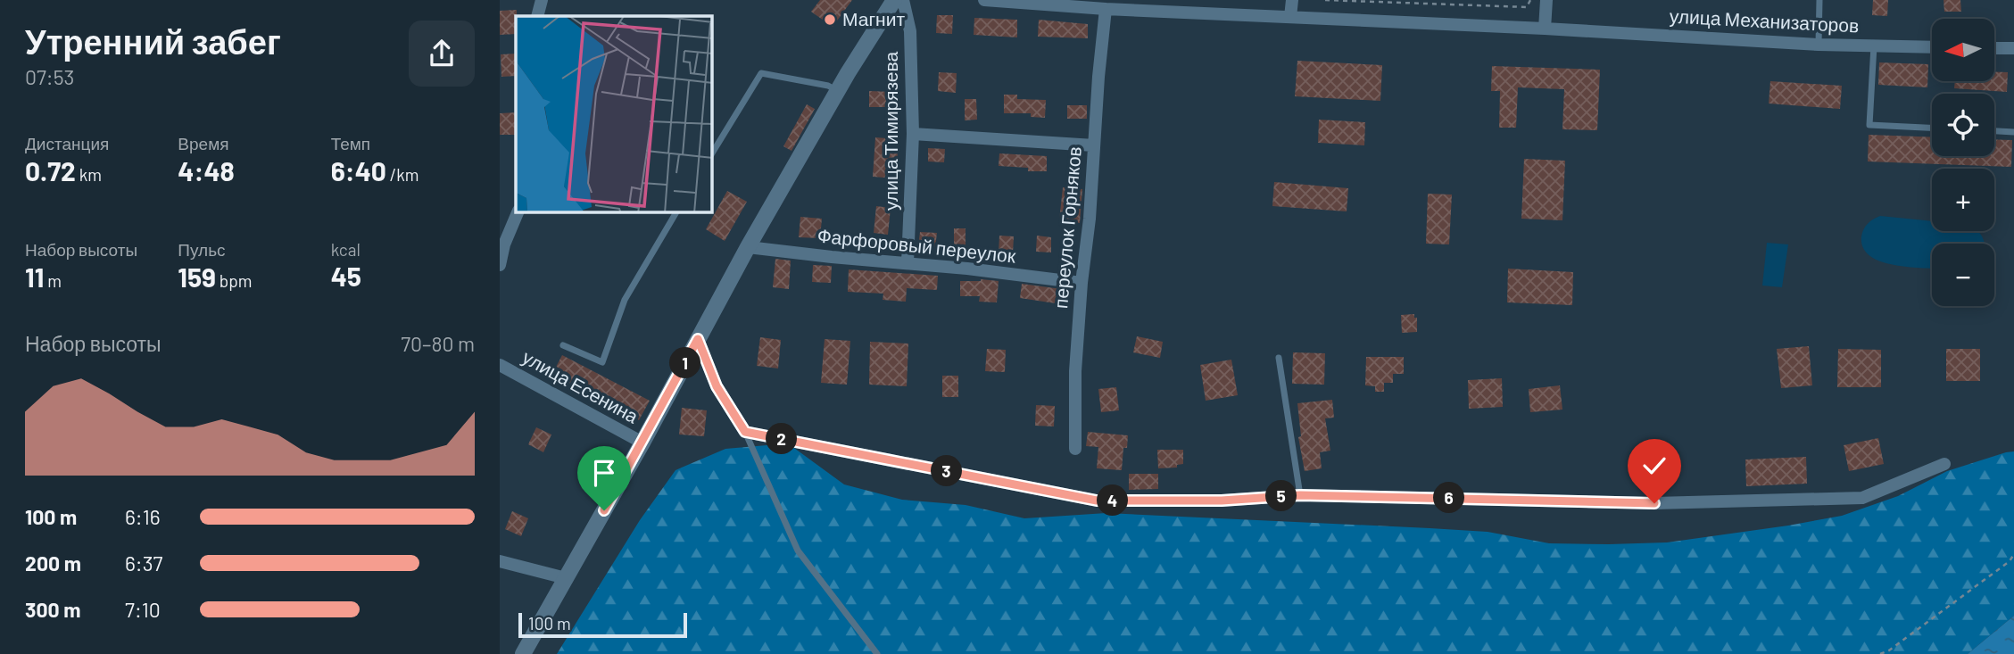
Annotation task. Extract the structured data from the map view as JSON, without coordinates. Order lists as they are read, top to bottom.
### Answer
{
  "streets": {
    "street": [
      "улица Механизаторов",
      "улица Тимирязева",
      "переулок Горняков",
      "Фарфоровый переулок",
      "улица Есенина"
    ]
  },
  "crossings": [
    ["улица Механизаторов", "переулок Горняков"],
    ["улица Тимирязева", "Фарфоровый переулок"],
    ["переулок Горняков", "Фарфоровый переулок"]
  ],
  "places": ["Магнит"],
  "scale_bar": "100 m",
  "north": "left",
  "page": {
    "heading": ["Утренний забег", "07:53"],
    "map_buttons": ["+", "−"],
    "stats": [
      ["Дистанция", "0.72 km"],
      ["Время", "4:48"],
      ["Темп", "6:40 /km"],
      ["Набор высоты", "11 m"],
      ["Пульс", "159 bpm"],
      ["kcal", "45"]
    ],
    "chart": ["Набор высоты", "70–80 m"],
    "pins": [
      "1",
      "2",
      "3",
      "5",
      "6",
      "4"
    ],
    "list": [
      {
        "name": "100 m",
        "note": "6:16"
      },
      {
        "name": "200 m",
        "note": "6:37"
      },
      {
        "name": "300 m",
        "note": "7:10"
      }
    ],
    "scale": "100 m"
  }
}
